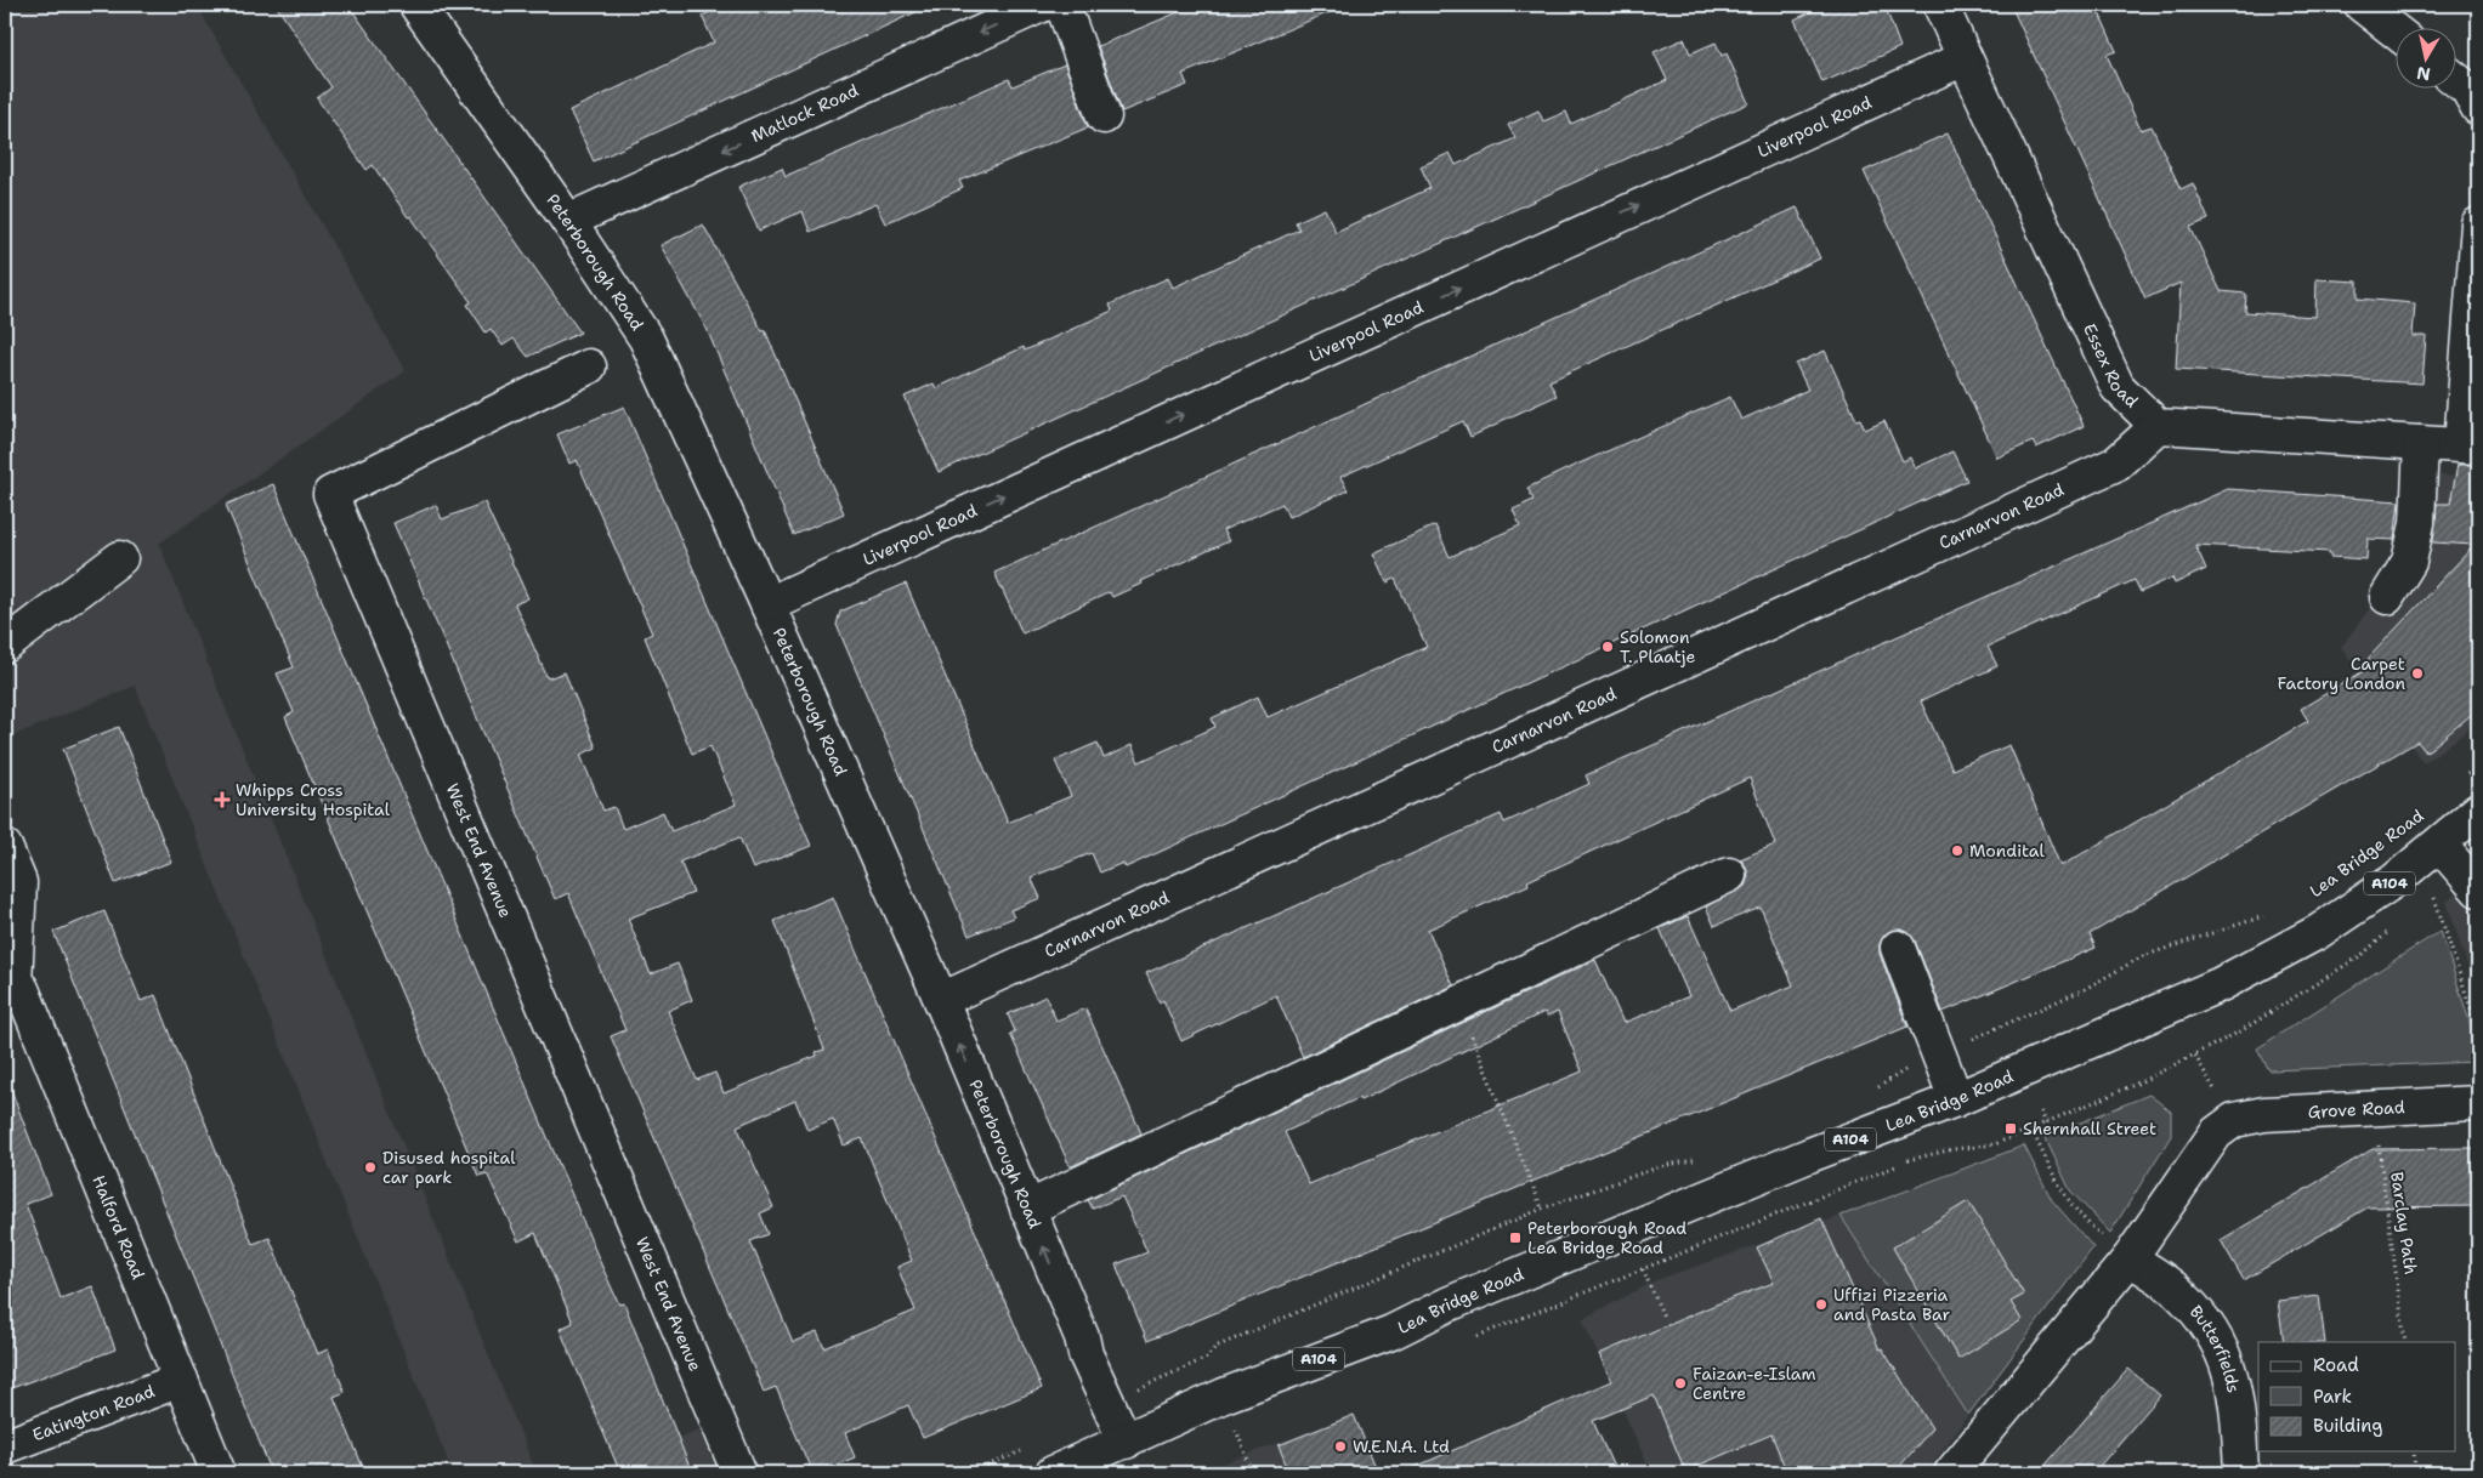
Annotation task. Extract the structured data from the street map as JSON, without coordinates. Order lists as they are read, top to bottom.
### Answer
{
  "streets": {
    "street": [
      "Matlock Road",
      "Liverpool Road",
      "Peterborough Road",
      "Essex Road",
      "Carnarvon Road",
      "West End Avenue",
      "Lea Bridge Road",
      "A104",
      "Grove Road",
      "Halford Road",
      "Butterfields",
      "Eatington Road"
    ],
    "path": ["Barclay Path"]
  },
  "crossings": [
    ["Matlock Road", "Peterborough Road"],
    ["Liverpool Road", "Peterborough Road"],
    ["Liverpool Road", "Essex Road"],
    ["Peterborough Road", "Carnarvon Road"],
    ["Peterborough Road", "Lea Bridge Road"],
    ["Essex Road", "Carnarvon Road"],
    ["Grove Road", "Barclay Path"],
    ["Grove Road", "Butterfields"],
    ["Halford Road", "Eatington Road"]
  ],
  "one_way": ["Matlock Road", "Liverpool Road"],
  "places": {
    "other": [
      "Solomon T. Plaatje",
      "Carpet Factory London",
      "Mondital",
      "Disused hospital car park",
      "Uffizi Pizzeria and Pasta Bar",
      "Faizan-e-Islam Centre",
      "W.E.N.A. Ltd"
    ],
    "health": ["Whipps Cross University Hospital"],
    "transit": ["Shernhall Street", "Peterborough Road Lea Bridge Road"]
  },
  "legend": ["Road", "Park", "Building"],
  "north": "bottom"
}
